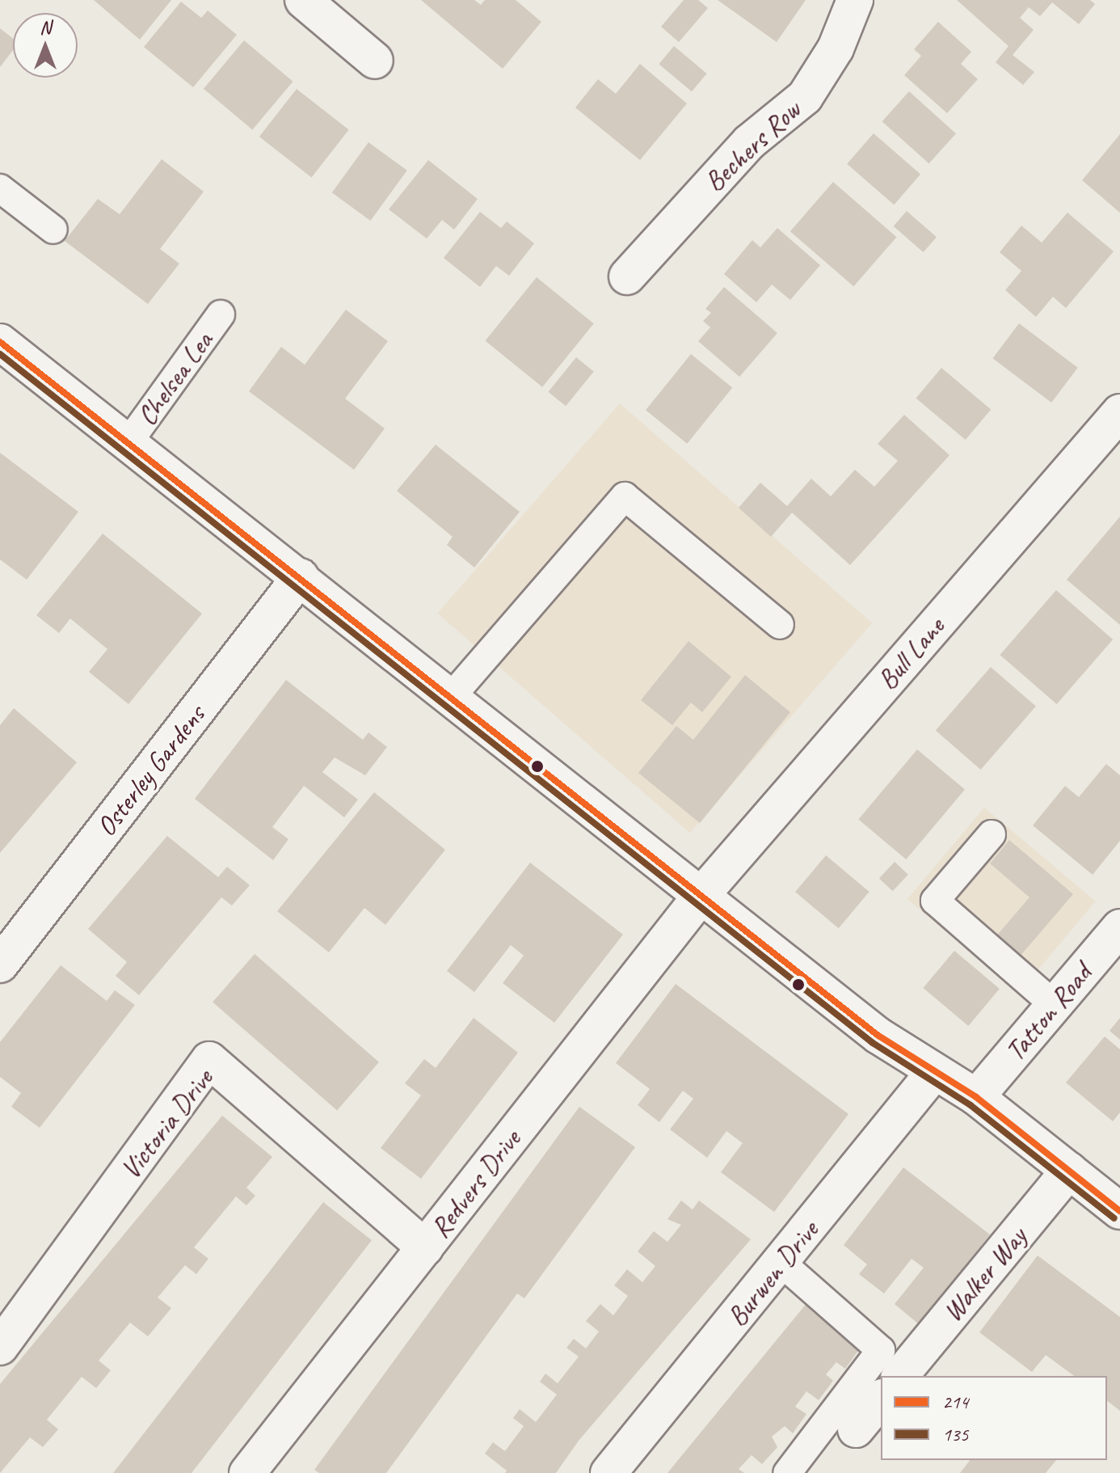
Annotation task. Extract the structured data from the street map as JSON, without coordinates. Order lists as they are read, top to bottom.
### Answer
{
  "streets": {
    "street": [
      "Bechers Row",
      "Bull Lane",
      "Osterley Gardens",
      "Tatton Road",
      "Victoria Drive",
      "Redvers Drive",
      "Burwen Drive",
      "Walker Way"
    ],
    "lane": ["Chelsea Lea"]
  },
  "crossings": [
    ["Bull Lane", "Redvers Drive"],
    ["Victoria Drive", "Redvers Drive"]
  ],
  "lines": ["transit line 214", "transit line 135"],
  "legend": ["214", "135"],
  "north": "top"
}
